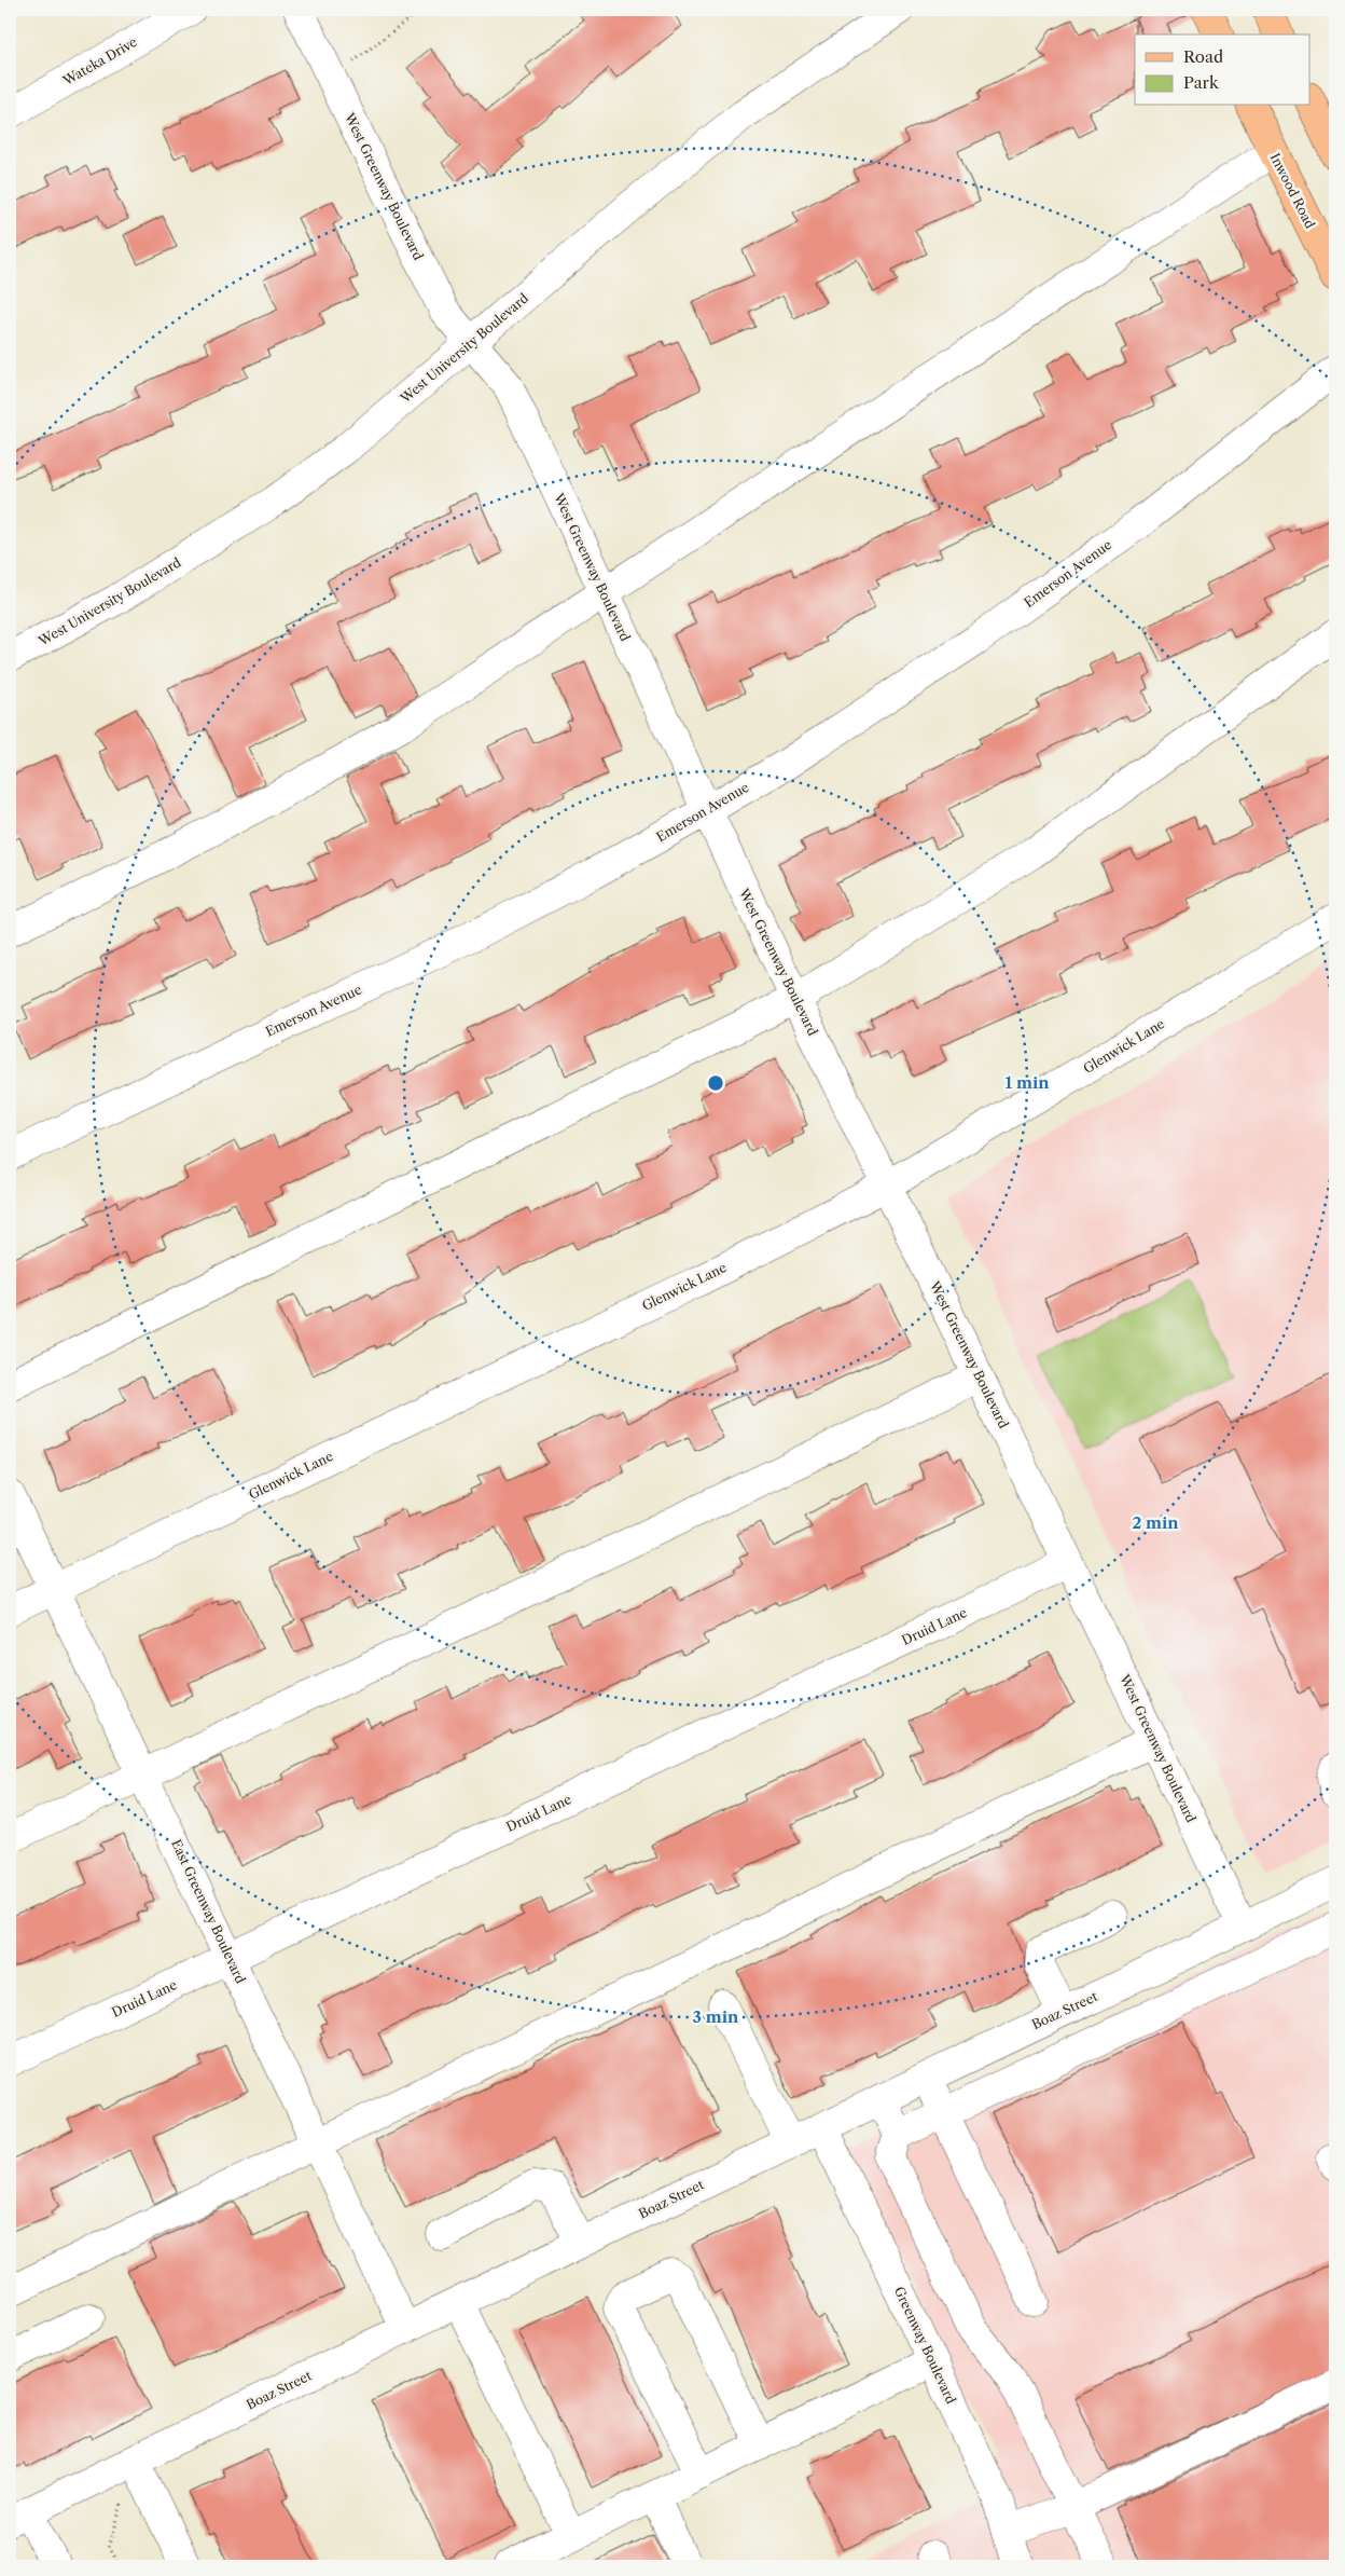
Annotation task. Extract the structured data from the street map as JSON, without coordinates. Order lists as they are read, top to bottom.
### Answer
{
  "streets": {
    "main road": ["Inwood Road"],
    "street": [
      "Wateka Drive",
      "West Greenway Boulevard",
      "West University Boulevard",
      "Emerson Avenue",
      "Glenwick Lane",
      "Druid Lane",
      "East Greenway Boulevard",
      "Boaz Street",
      "Greenway Boulevard"
    ]
  },
  "crossings": [
    ["West Greenway Boulevard", "West University Boulevard"],
    ["West Greenway Boulevard", "Emerson Avenue"],
    ["West Greenway Boulevard", "Glenwick Lane"],
    ["West Greenway Boulevard", "Druid Lane"],
    ["West Greenway Boulevard", "Boaz Street"],
    ["Glenwick Lane", "East Greenway Boulevard"],
    ["Druid Lane", "East Greenway Boulevard"],
    ["East Greenway Boulevard", "Boaz Street"],
    ["Boaz Street", "Greenway Boulevard"]
  ],
  "legend": ["Road", "Park"],
  "rings": ["1 min", "2 min", "3 min"]
}
